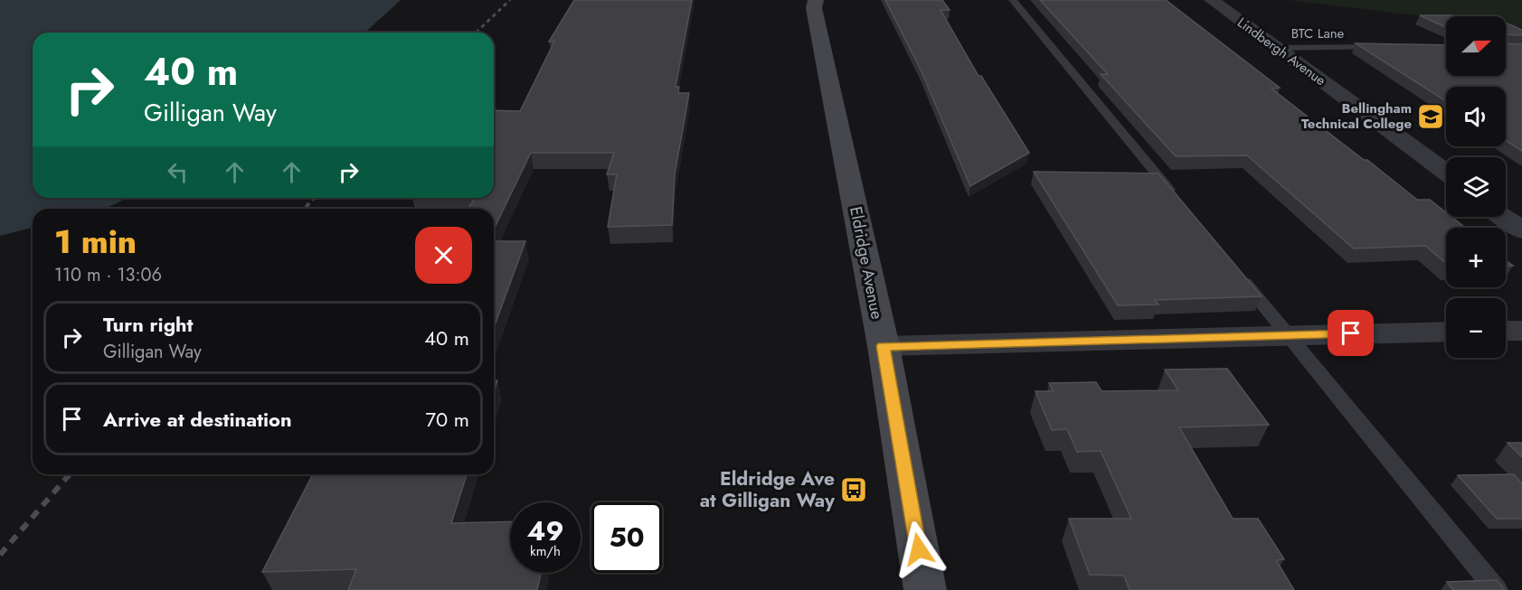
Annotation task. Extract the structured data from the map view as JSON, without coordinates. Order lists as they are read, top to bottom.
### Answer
{
  "streets": {
    "main road": ["Eldridge Avenue"],
    "street": ["Lindbergh Avenue"],
    "lane": ["BTC Lane"]
  },
  "crossings": [
    ["BTC Lane", "Lindbergh Avenue"]
  ],
  "places": {
    "school or university": ["Bellingham Technical College"],
    "bus stop": ["Eldridge Ave at Gilligan Way"]
  },
  "north": "right",
  "page": {
    "map_buttons": ["+", "−"],
    "turn": ["40 m", "Gilligan Way"],
    "heading": ["1 min", "110 m · 13:06"],
    "list": [
      {
        "name": "Turn right",
        "note": "Gilligan Way",
        "value": "40 m"
      },
      {
        "name": "Arrive at destination",
        "value": "70 m"
      }
    ],
    "speed": "49 km/h",
    "limit": "50"
  }
}
